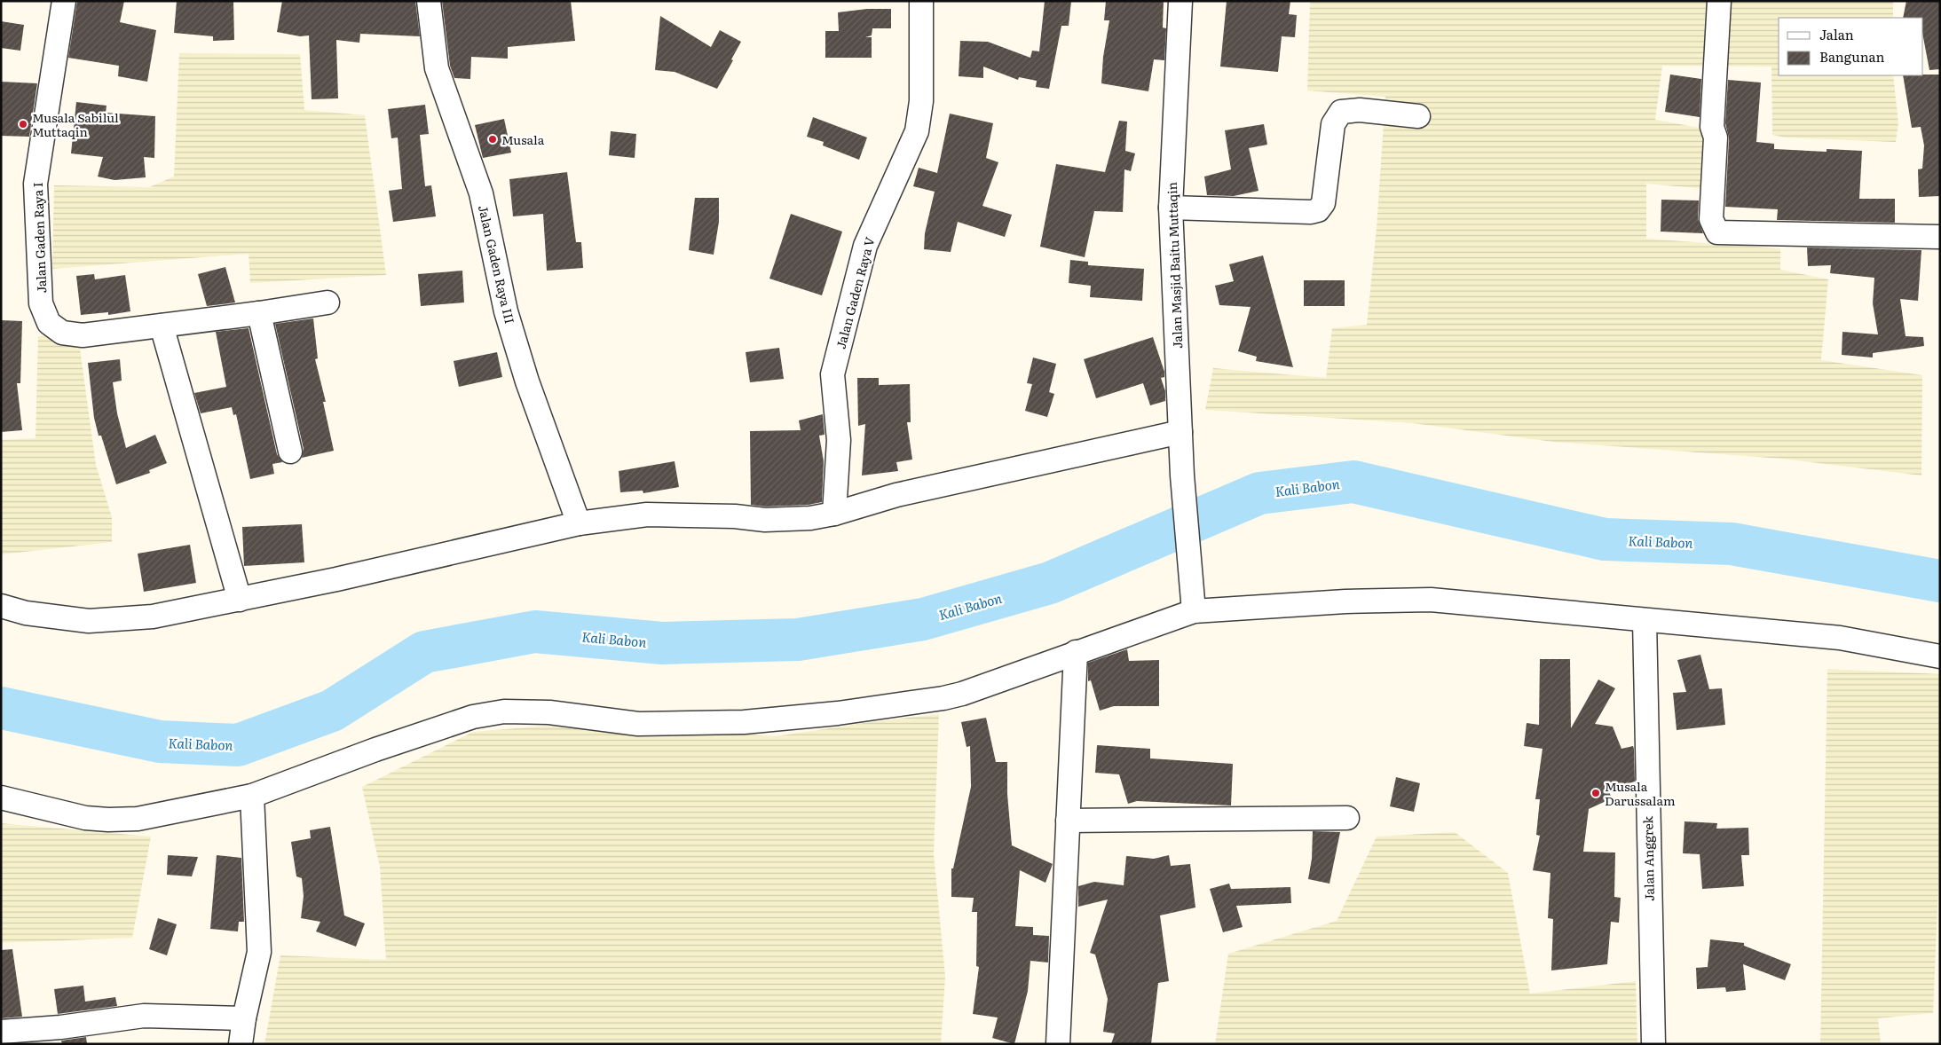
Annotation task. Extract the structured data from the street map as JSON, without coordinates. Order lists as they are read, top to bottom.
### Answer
{
  "streets": {
    "street": [
      "Jalan Gaden Raya I",
      "Jalan Gaden Raya III",
      "Jalan Masjid Baitu Muttaqin",
      "Jalan Gaden Raya V",
      "Jalan Anggrek"
    ]
  },
  "water": ["Kali Babon"],
  "places": ["Musala Sabilul Muttaqin", "Musala", "Musala Darussalam"],
  "legend": ["Jalan", "Bangunan"]
}
